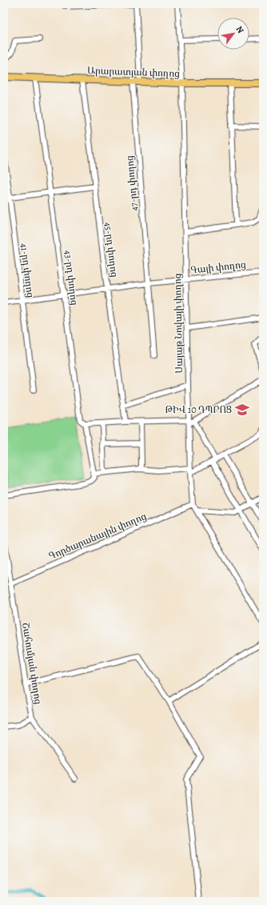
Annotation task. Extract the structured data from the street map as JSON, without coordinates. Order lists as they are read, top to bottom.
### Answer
{
  "streets": {
    "main road": ["Արարատյան փողոց"],
    "street": [
      "47-րդ փողոց",
      "45-րդ փողոց",
      "Գայի փողոց",
      "41-րդ փողոց",
      "43-րդ փողոց",
      "Սայաթ Նովայի փողոց",
      "Գործարանային փողոց",
      "Շահումյան փողոց"
    ]
  },
  "crossings": [
    ["Արարատյան փողոց", "47-րդ փողոց"],
    ["Արարատյան փողոց", "45-րդ փողոց"],
    ["Արարատյան փողոց", "43-րդ փողոց"],
    ["Արարատյան փողոց", "Սայաթ Նովայի փողոց"],
    ["47-րդ փողոց", "Գայի փողոց"],
    ["45-րդ փողոց", "Գայի փողոց"],
    ["Գայի փողոց", "41-րդ փողոց"],
    ["Գայի փողոց", "43-րդ փողոց"],
    ["Գայի փողոց", "Սայաթ Նովայի փողոց"],
    ["Սայաթ Նովայի փողոց", "Գործարանային փողոց"],
    ["Գործարանային փողոց", "Շահումյան փողոց"]
  ],
  "places": {
    "school or university": ["ԹԻՎ 10 ԴՊՐՈՑ"]
  },
  "north": "top right"
}
